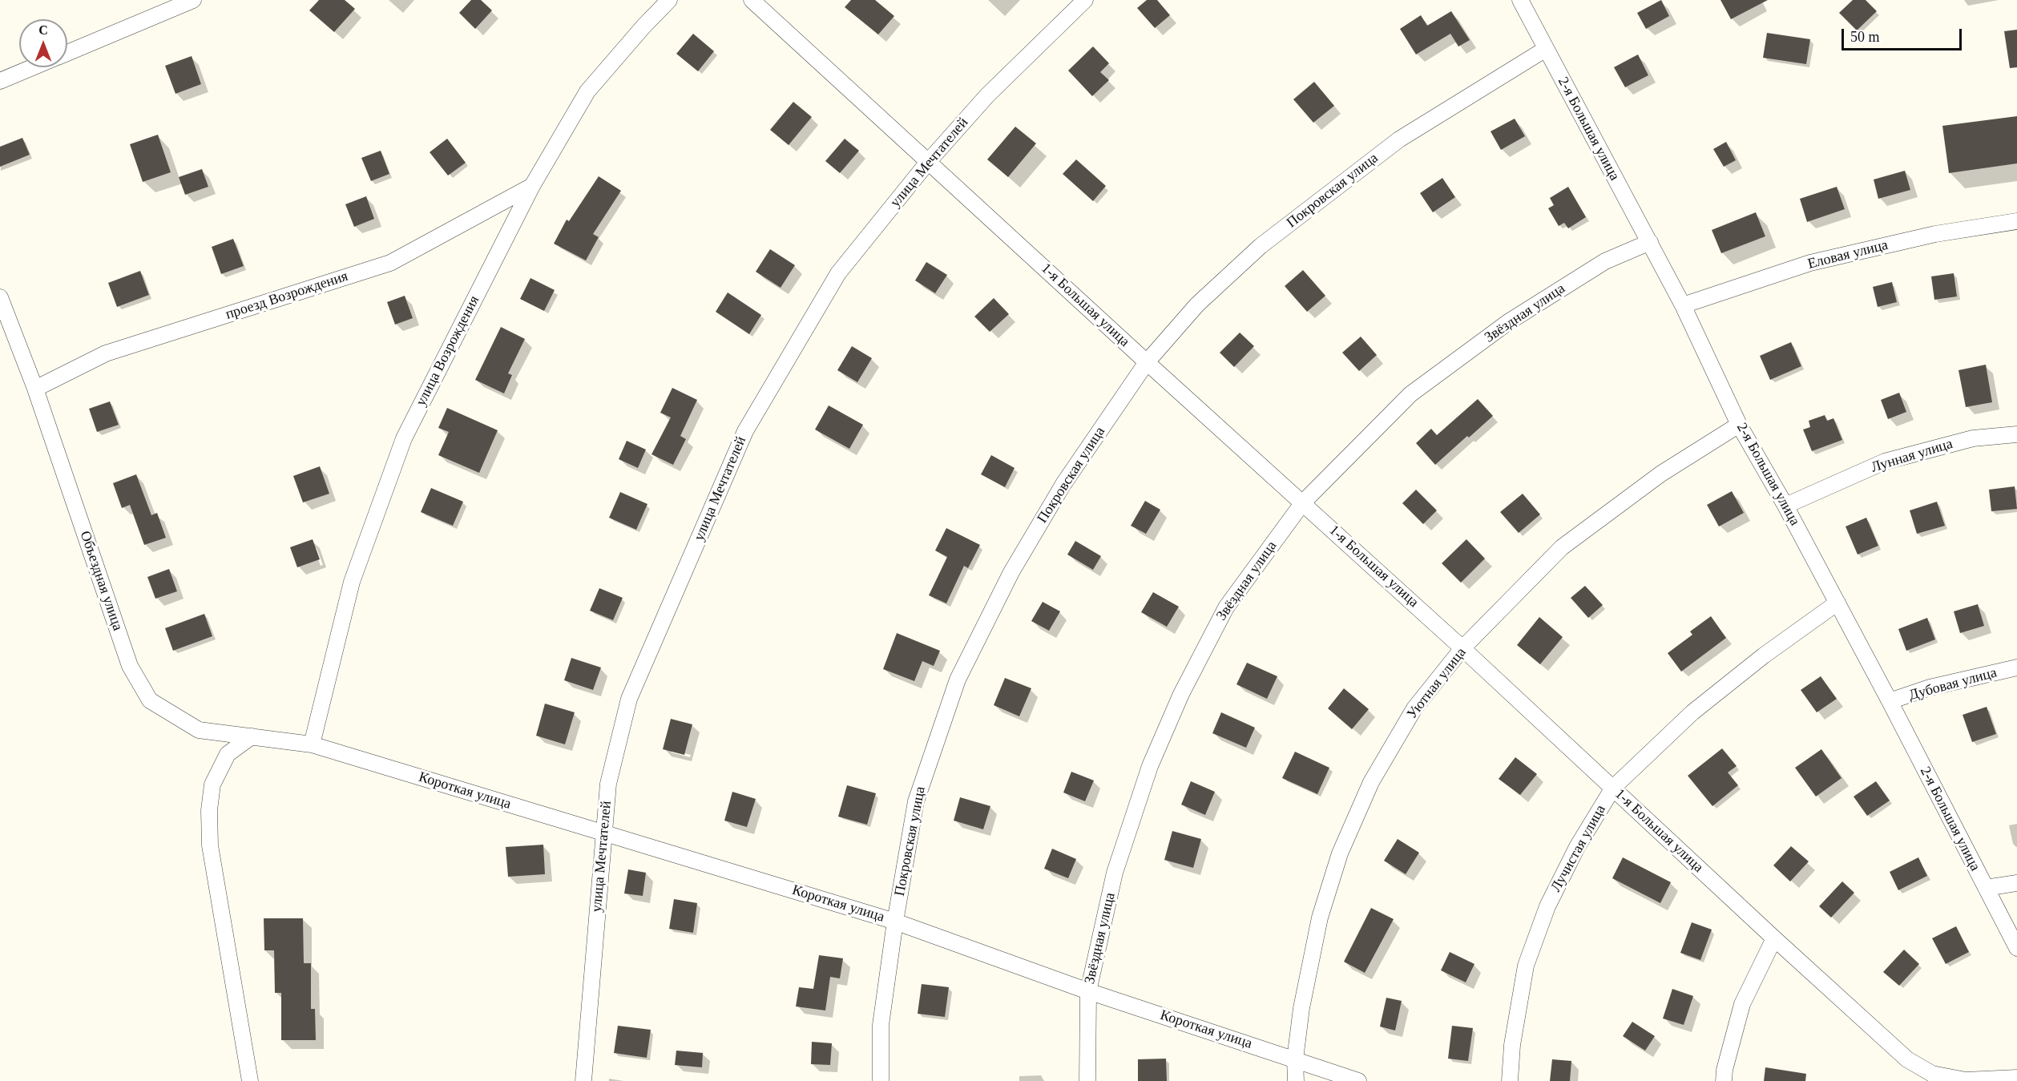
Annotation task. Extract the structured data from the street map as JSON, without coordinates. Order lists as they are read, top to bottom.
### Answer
{
  "streets": {
    "street": [
      "2-я Большая улица",
      "улица Мечтателей",
      "Покровская улица",
      "Еловая улица",
      "проезд Возрождения",
      "1-я Большая улица",
      "Звёздная улица",
      "улица Возрождения",
      "Лунная улица",
      "Объездная улица",
      "Уютная улица",
      "Дубовая улица",
      "Короткая улица",
      "Лучистая улица"
    ]
  },
  "crossings": [
    ["2-я Большая улица", "Покровская улица"],
    ["2-я Большая улица", "Еловая улица"],
    ["2-я Большая улица", "Звёздная улица"],
    ["2-я Большая улица", "Лунная улица"],
    ["2-я Большая улица", "Уютная улица"],
    ["2-я Большая улица", "Дубовая улица"],
    ["2-я Большая улица", "Лучистая улица"],
    ["улица Мечтателей", "1-я Большая улица"],
    ["улица Мечтателей", "Короткая улица"],
    ["Покровская улица", "1-я Большая улица"],
    ["Покровская улица", "Короткая улица"],
    ["проезд Возрождения", "улица Возрождения"],
    ["проезд Возрождения", "Объездная улица"],
    ["1-я Большая улица", "Звёздная улица"],
    ["1-я Большая улица", "Уютная улица"],
    ["1-я Большая улица", "Лучистая улица"],
    ["Звёздная улица", "Короткая улица"],
    ["улица Возрождения", "Объездная улица"],
    ["улица Возрождения", "Короткая улица"],
    ["Объездная улица", "Короткая улица"],
    ["Уютная улица", "Короткая улица"]
  ],
  "scale_bar": "50 m",
  "north": "top"
}
